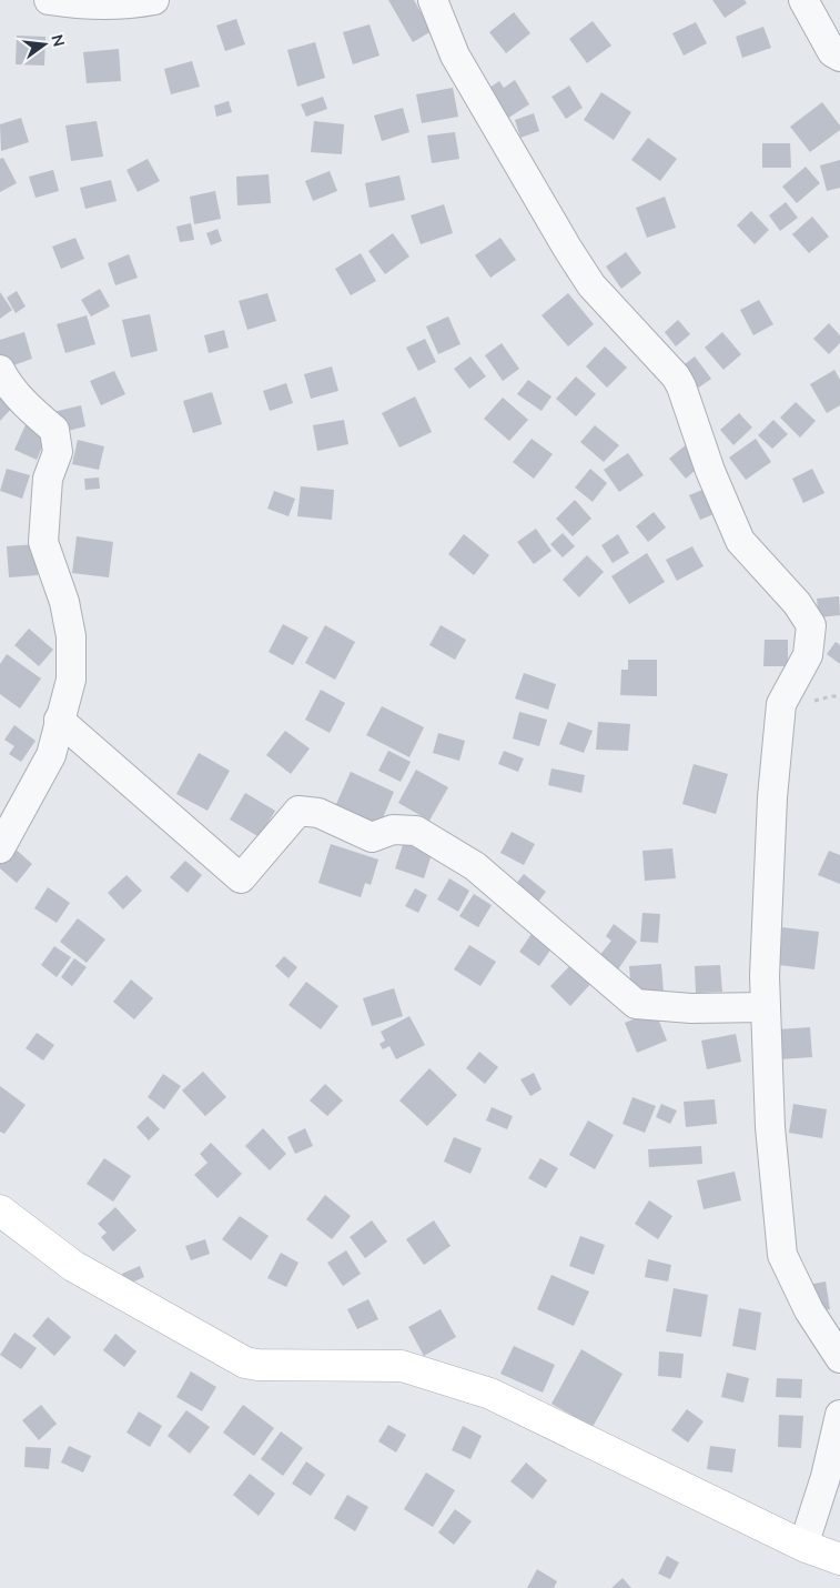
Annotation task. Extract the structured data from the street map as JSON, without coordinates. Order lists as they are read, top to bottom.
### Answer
{
  "north": "right"
}
